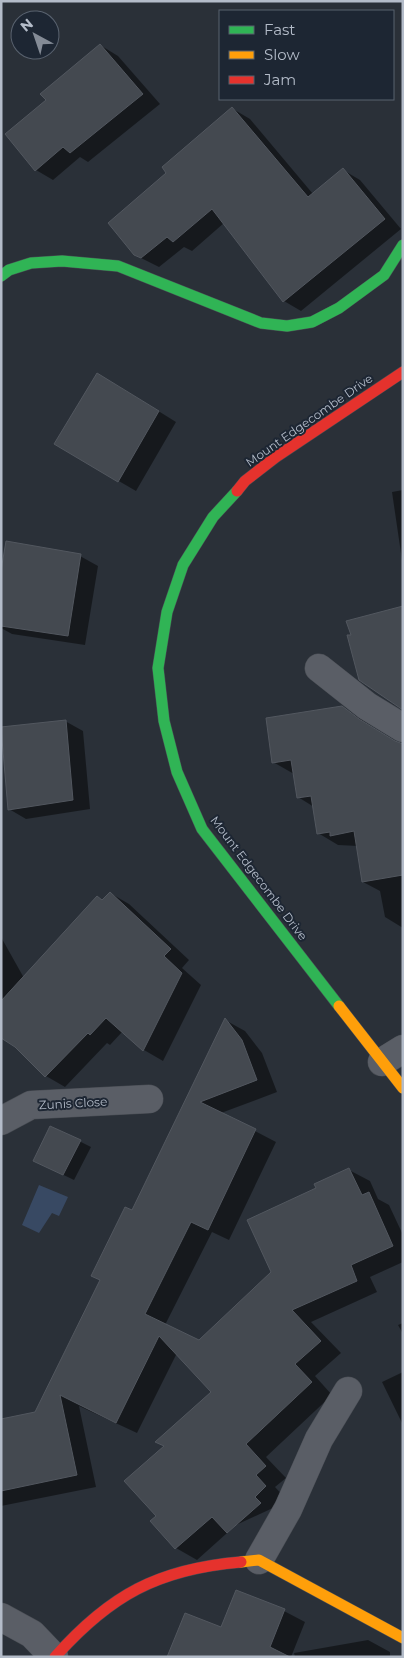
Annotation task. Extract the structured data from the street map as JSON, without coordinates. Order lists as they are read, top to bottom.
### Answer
{
  "streets": {
    "street": ["Mount Edgecombe Drive", "Zunis Close"]
  },
  "legend": ["Fast", "Slow", "Jam"],
  "north": "top left"
}
